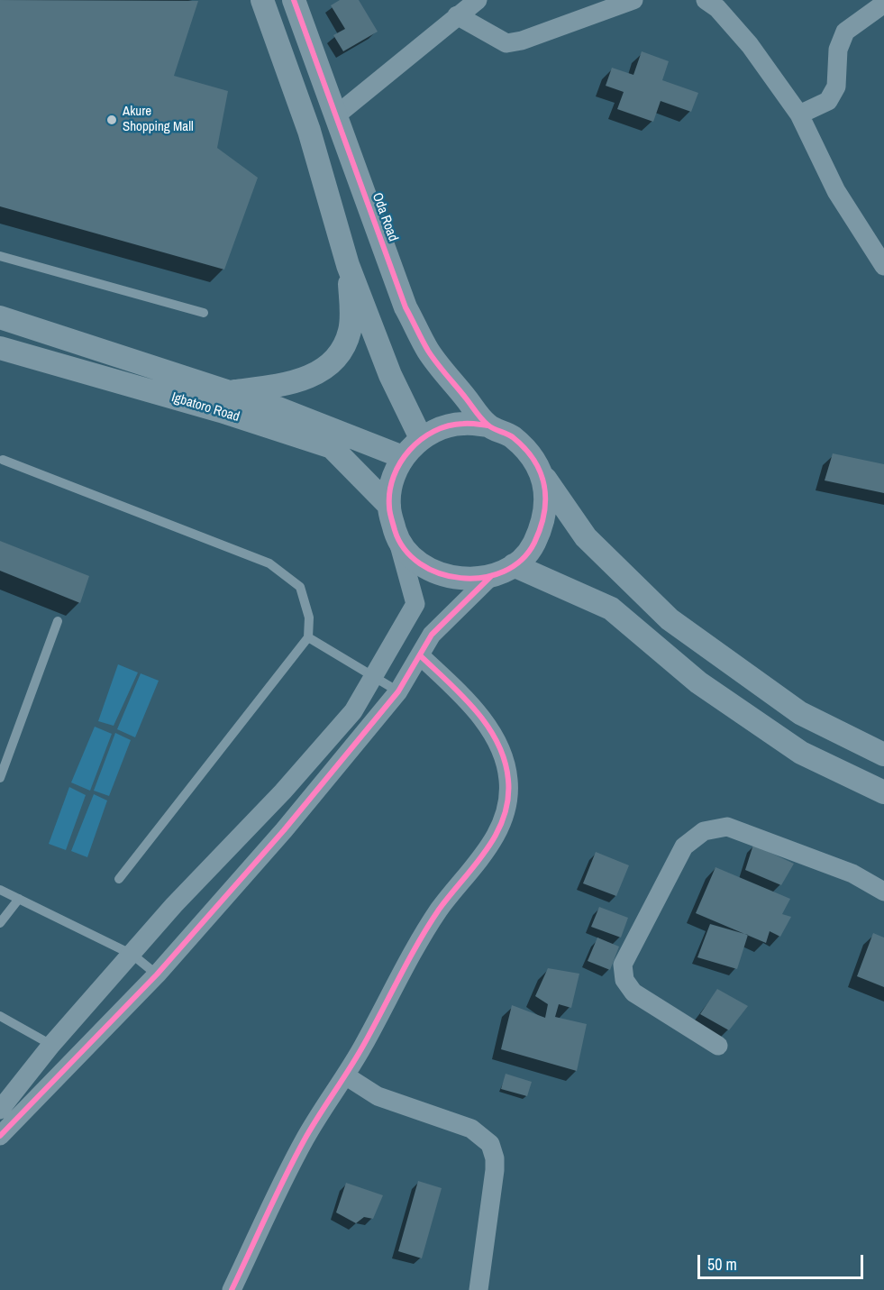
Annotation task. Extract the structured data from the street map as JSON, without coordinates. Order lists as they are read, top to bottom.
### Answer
{
  "streets": {
    "street": ["Oda Road", "Igbatoro Road"]
  },
  "crossings": [
    ["Oda Road", "Igbatoro Road"]
  ],
  "places": ["Akure Shopping Mall"],
  "scale_bar": "50 m"
}
